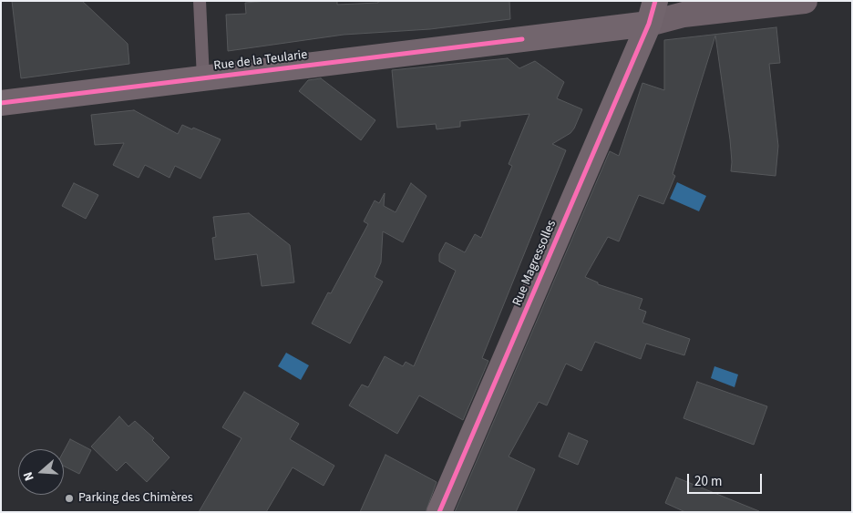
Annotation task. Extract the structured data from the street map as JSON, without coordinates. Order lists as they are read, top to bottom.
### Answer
{
  "streets": {
    "street": ["Rue de la Teularie", "Rue Magressolles"]
  },
  "crossings": [
    ["Rue de la Teularie", "Rue Magressolles"]
  ],
  "places": ["Parking des Chimères"],
  "scale_bar": "20 m",
  "north": "left"
}
